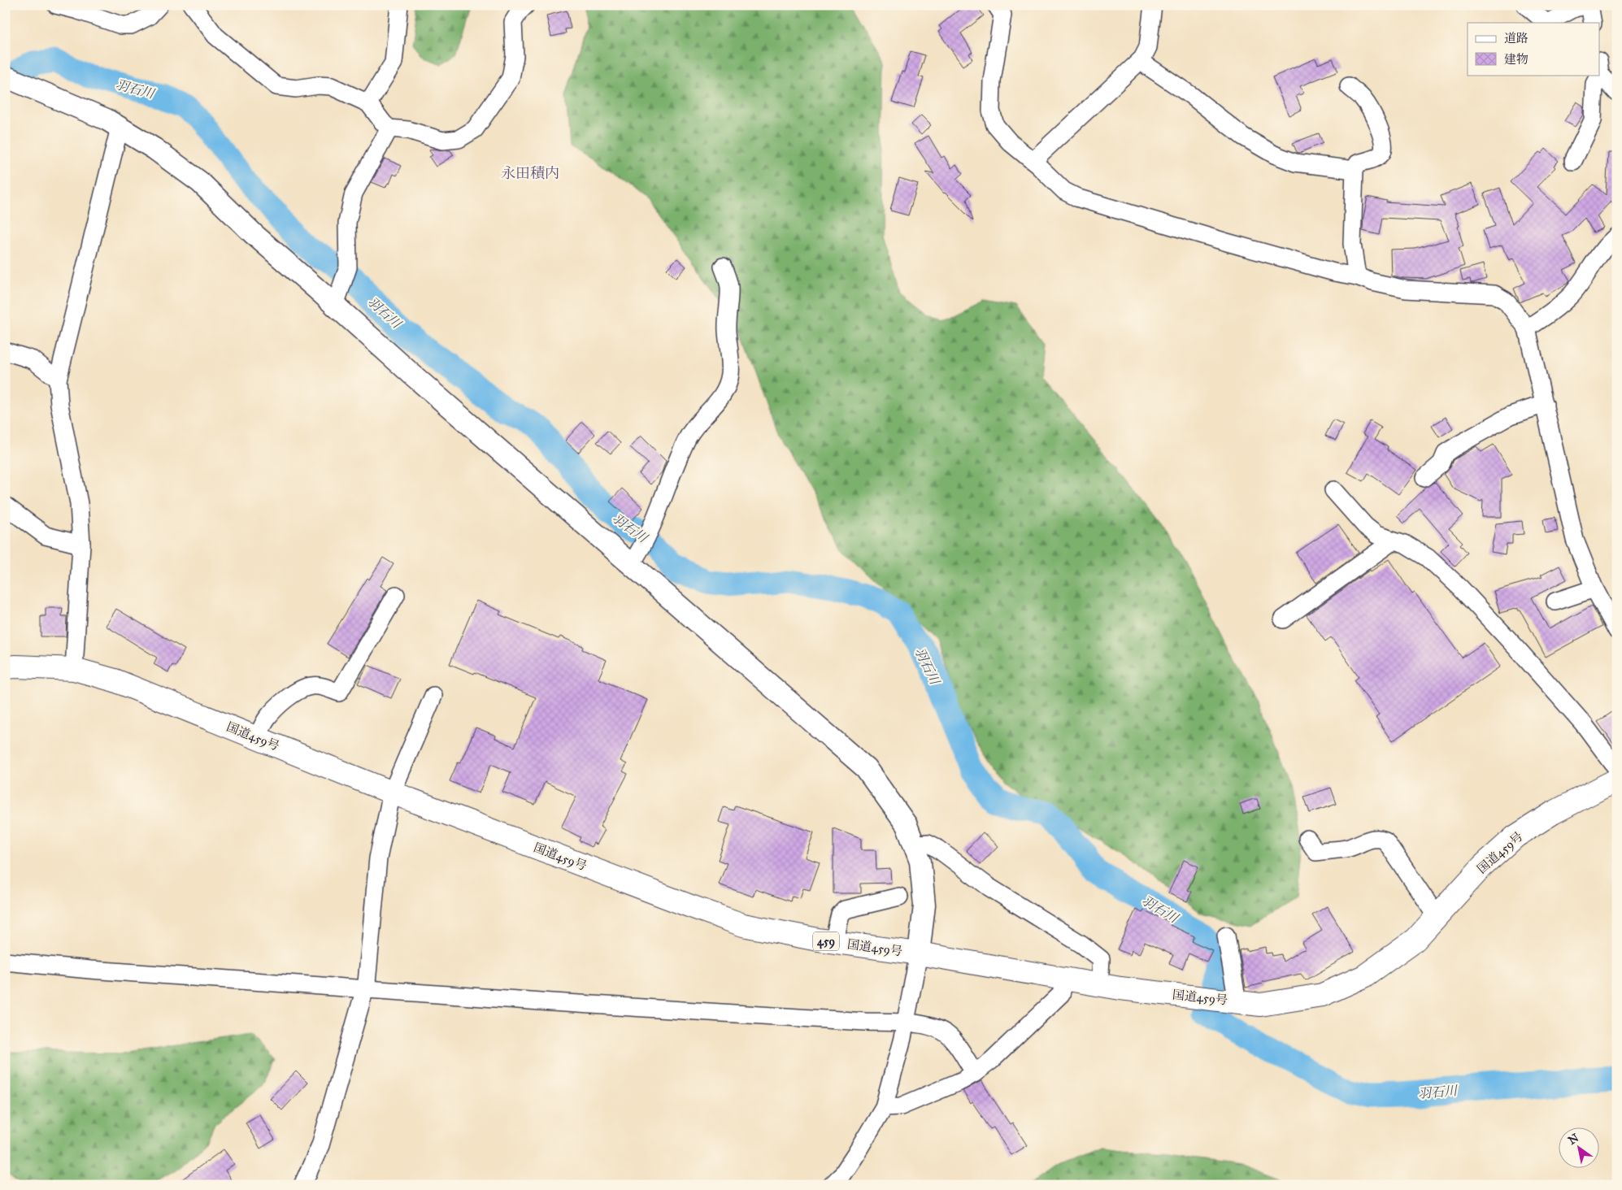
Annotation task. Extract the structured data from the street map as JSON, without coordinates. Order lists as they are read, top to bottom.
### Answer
{
  "streets": {
    "highway": ["国道459号", "459"]
  },
  "districts": ["永田積内"],
  "water": ["羽石川"],
  "legend": ["道路", "建物"],
  "north": "top left"
}
